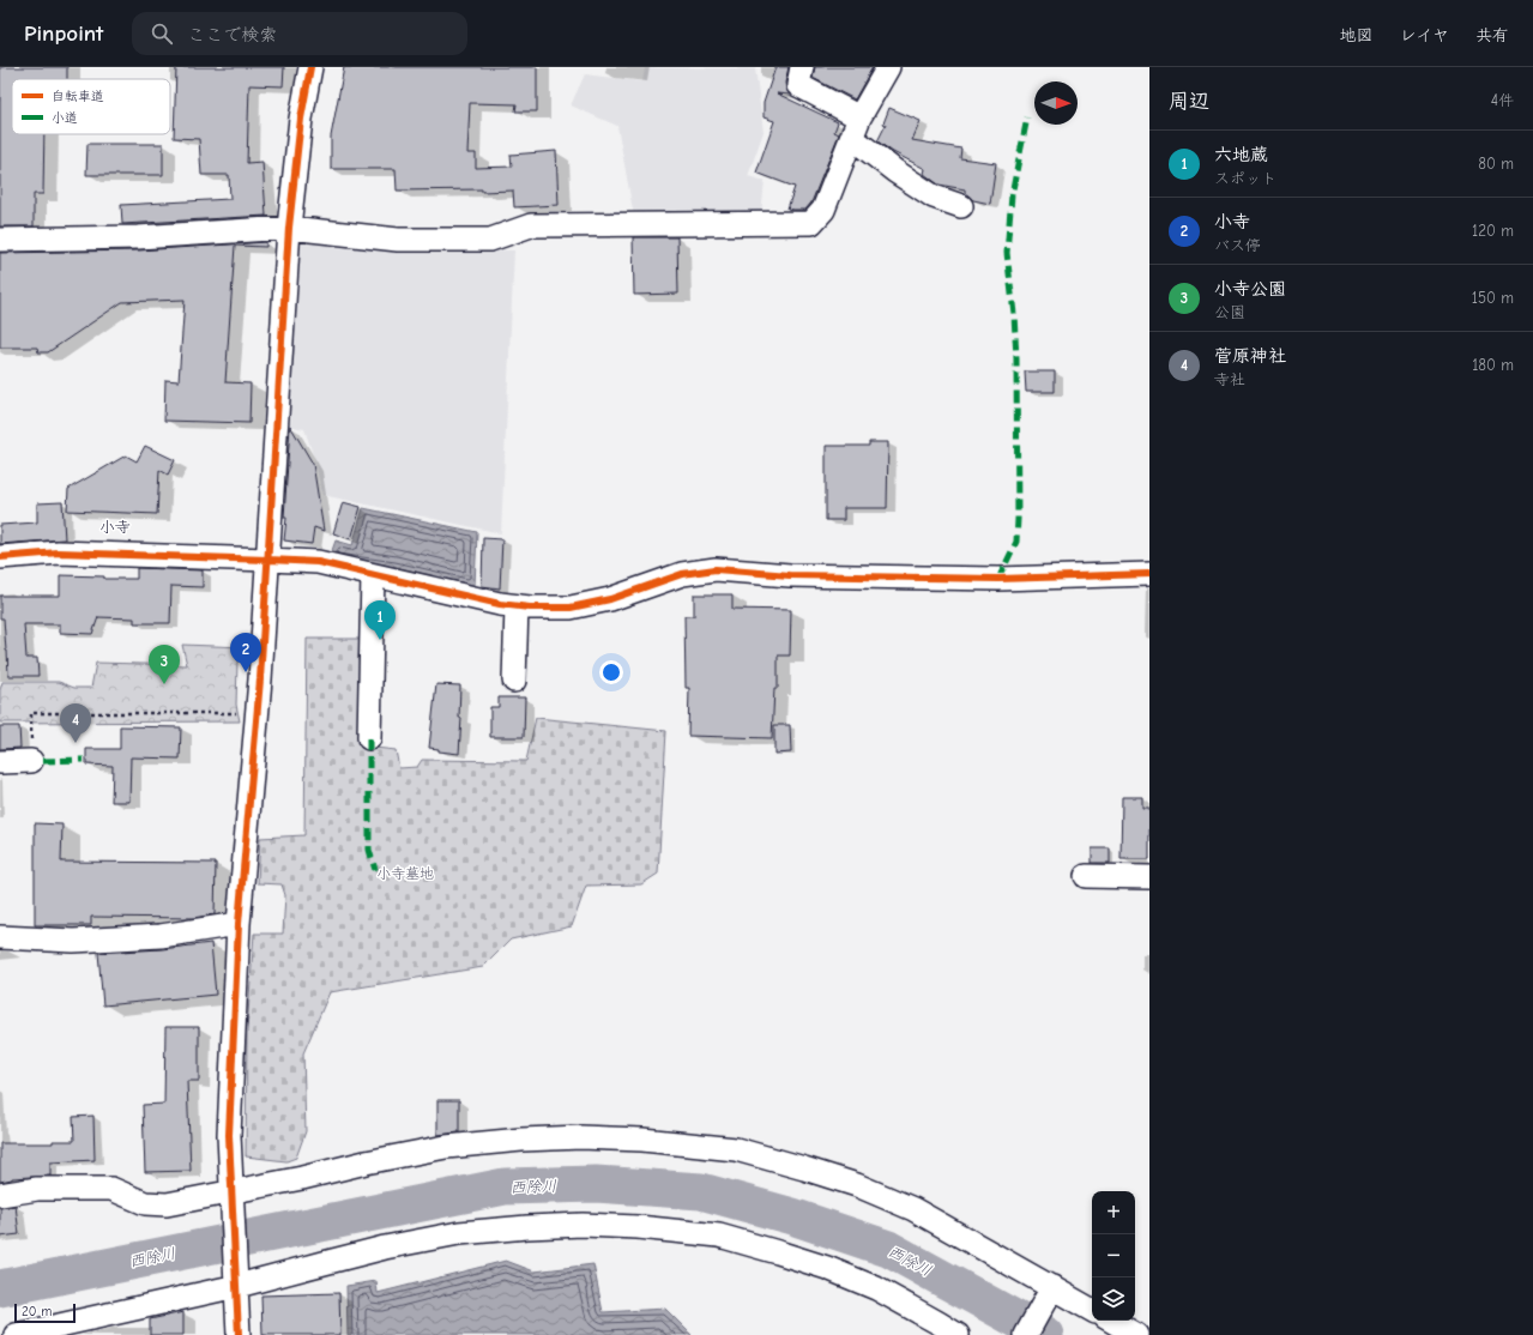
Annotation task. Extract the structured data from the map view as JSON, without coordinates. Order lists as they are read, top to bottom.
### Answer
{
  "districts": ["小寺"],
  "water": ["西除川"],
  "parks": ["小寺墓地"],
  "legend": ["自転車道", "小道"],
  "scale_bar": "20 m",
  "north": "right",
  "page": {
    "header": "Pinpoint",
    "search": "ここで検索",
    "nav": ["地図", "レイヤ", "共有"],
    "heading": ["周辺", "4件"],
    "list": [
      {
        "mark": "1",
        "name": "六地蔵",
        "note": "スポット",
        "value": "80 m"
      },
      {
        "mark": "2",
        "name": "小寺",
        "note": "バス停",
        "value": "120 m"
      },
      {
        "mark": "3",
        "name": "小寺公園",
        "note": "公園",
        "value": "150 m"
      },
      {
        "mark": "4",
        "name": "菅原神社",
        "note": "寺社",
        "value": "180 m"
      }
    ],
    "pins": [
      "1",
      "2",
      "3",
      "4"
    ],
    "map_buttons": ["+", "−"],
    "scale": "20 m"
  }
}
